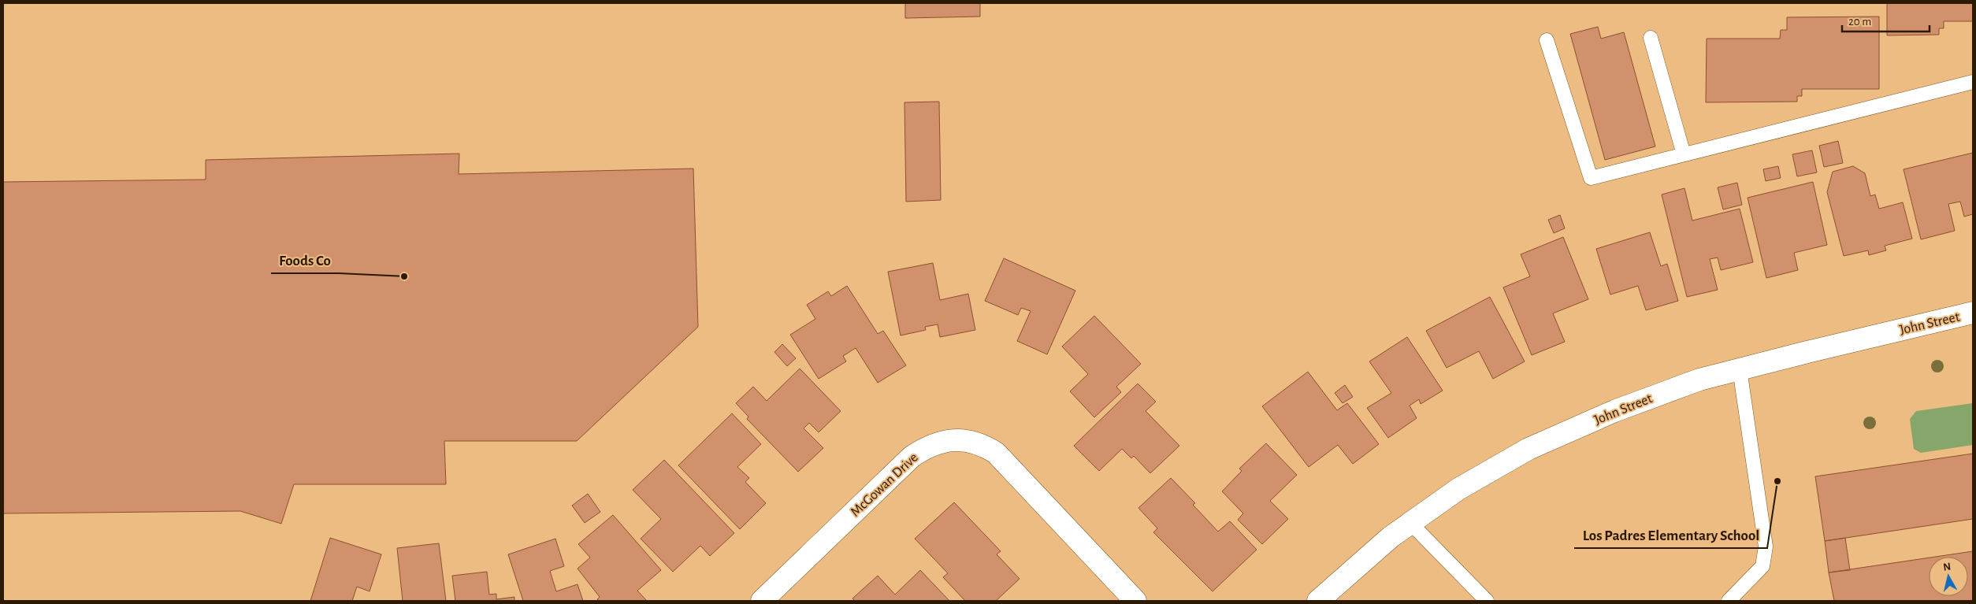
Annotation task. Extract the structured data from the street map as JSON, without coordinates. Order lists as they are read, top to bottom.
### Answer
{
  "streets": {
    "main road": ["John Street", "McGowan Drive"]
  },
  "places": ["Foods Co", "Los Padres Elementary School"],
  "scale_bar": "20 m",
  "north": "top"
}
